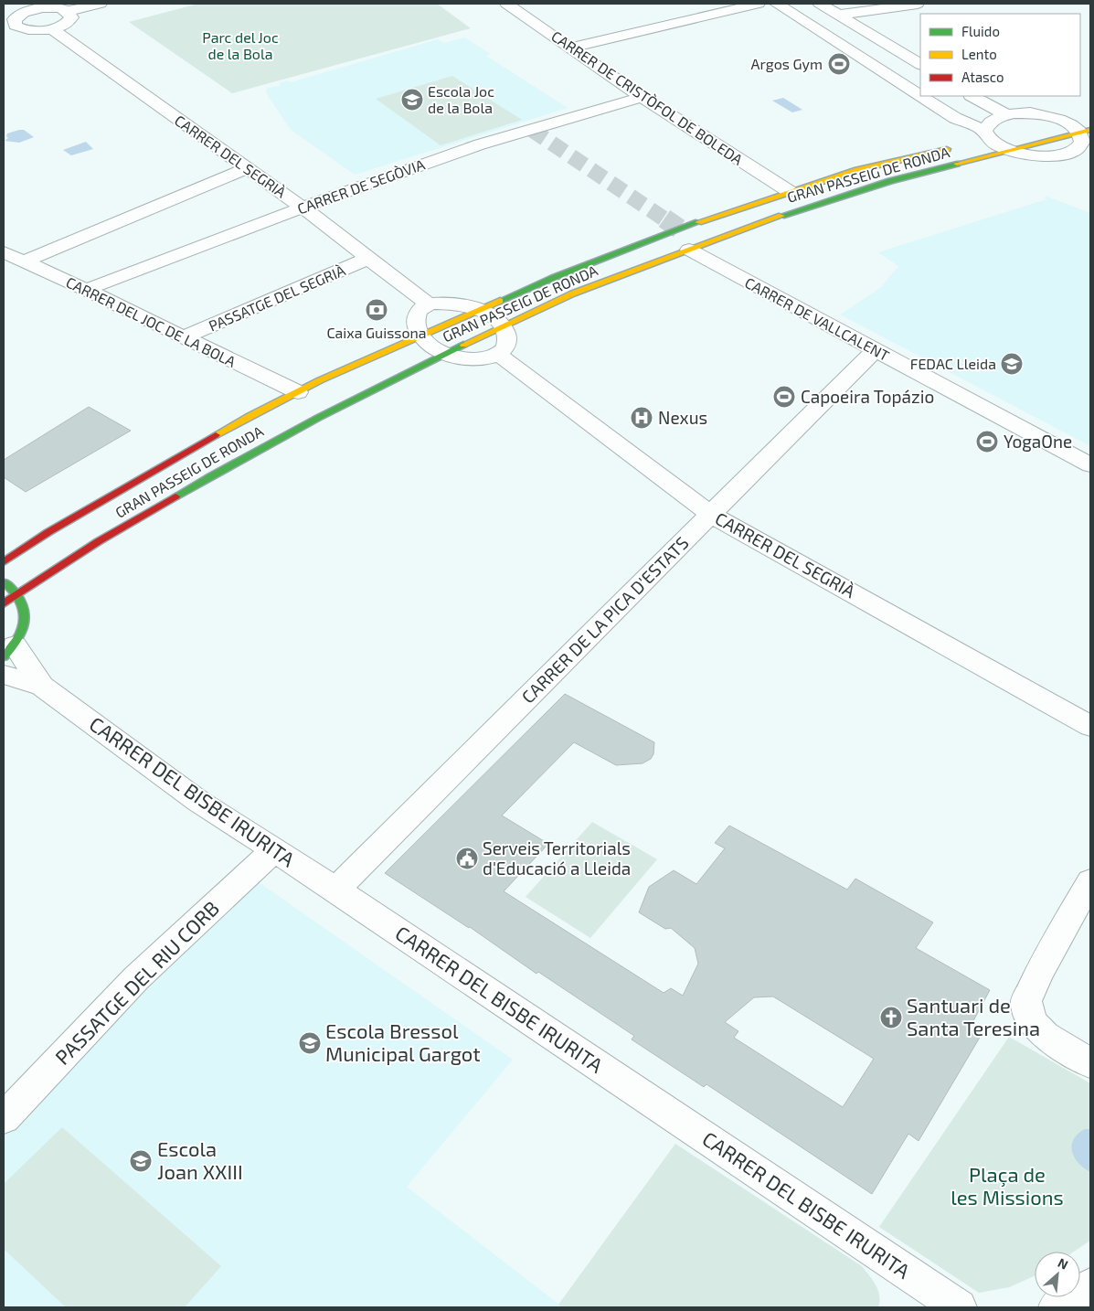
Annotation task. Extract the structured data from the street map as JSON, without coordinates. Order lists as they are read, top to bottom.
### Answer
{
  "streets": {
    "main road": ["GRAN PASSEIG DE RONDA"],
    "street": [
      "CARRER DE CRISTÒFOL DE BOLEDA",
      "CARRER DEL SEGRIÀ",
      "CARRER DE SEGÒVIA",
      "PASSATGE DEL SEGRIÀ",
      "CARRER DE VALLCALENT",
      "CARRER DEL JOC DE LA BOLA",
      "CARRER DE LA PICA D'ESTATS",
      "CARRER DEL BISBE IRURITA",
      "PASSATGE DEL RIU CORB"
    ]
  },
  "crossings": [
    ["CARRER DE CRISTÒFOL DE BOLEDA", "GRAN PASSEIG DE RONDA"],
    ["CARRER DE CRISTÒFOL DE BOLEDA", "CARRER DE SEGÒVIA"],
    ["CARRER DEL SEGRIÀ", "CARRER DE SEGÒVIA"],
    ["CARRER DEL SEGRIÀ", "PASSATGE DEL SEGRIÀ"],
    ["CARRER DEL SEGRIÀ", "CARRER DE LA PICA D'ESTATS"],
    ["GRAN PASSEIG DE RONDA", "CARRER DE VALLCALENT"],
    ["GRAN PASSEIG DE RONDA", "CARRER DEL JOC DE LA BOLA"],
    ["CARRER DE SEGÒVIA", "CARRER DEL JOC DE LA BOLA"],
    ["PASSATGE DEL SEGRIÀ", "CARRER DEL JOC DE LA BOLA"],
    ["CARRER DE VALLCALENT", "CARRER DE LA PICA D'ESTATS"],
    ["CARRER DE LA PICA D'ESTATS", "CARRER DEL BISBE IRURITA"],
    ["CARRER DEL BISBE IRURITA", "PASSATGE DEL RIU CORB"]
  ],
  "parks": ["Parc del Joc de la Bola", "Plaça de les Missions"],
  "places": {
    "sports": ["Argos Gym", "Capoeira Topázio", "YogaOne"],
    "school or university": [
      "Escola Joc de la Bola",
      "FEDAC Lleida",
      "Escola Bressol Municipal Gargot",
      "Escola Joan XXIII"
    ],
    "bank": ["Caixa Guissona"],
    "hospital": ["Nexus"],
    "public building": ["Serveis Territorials d'Educació a Lleida"],
    "church": ["Santuari de Santa Teresina"]
  },
  "legend": ["Fluido", "Lento", "Atasco"],
  "north": "top right"
}
